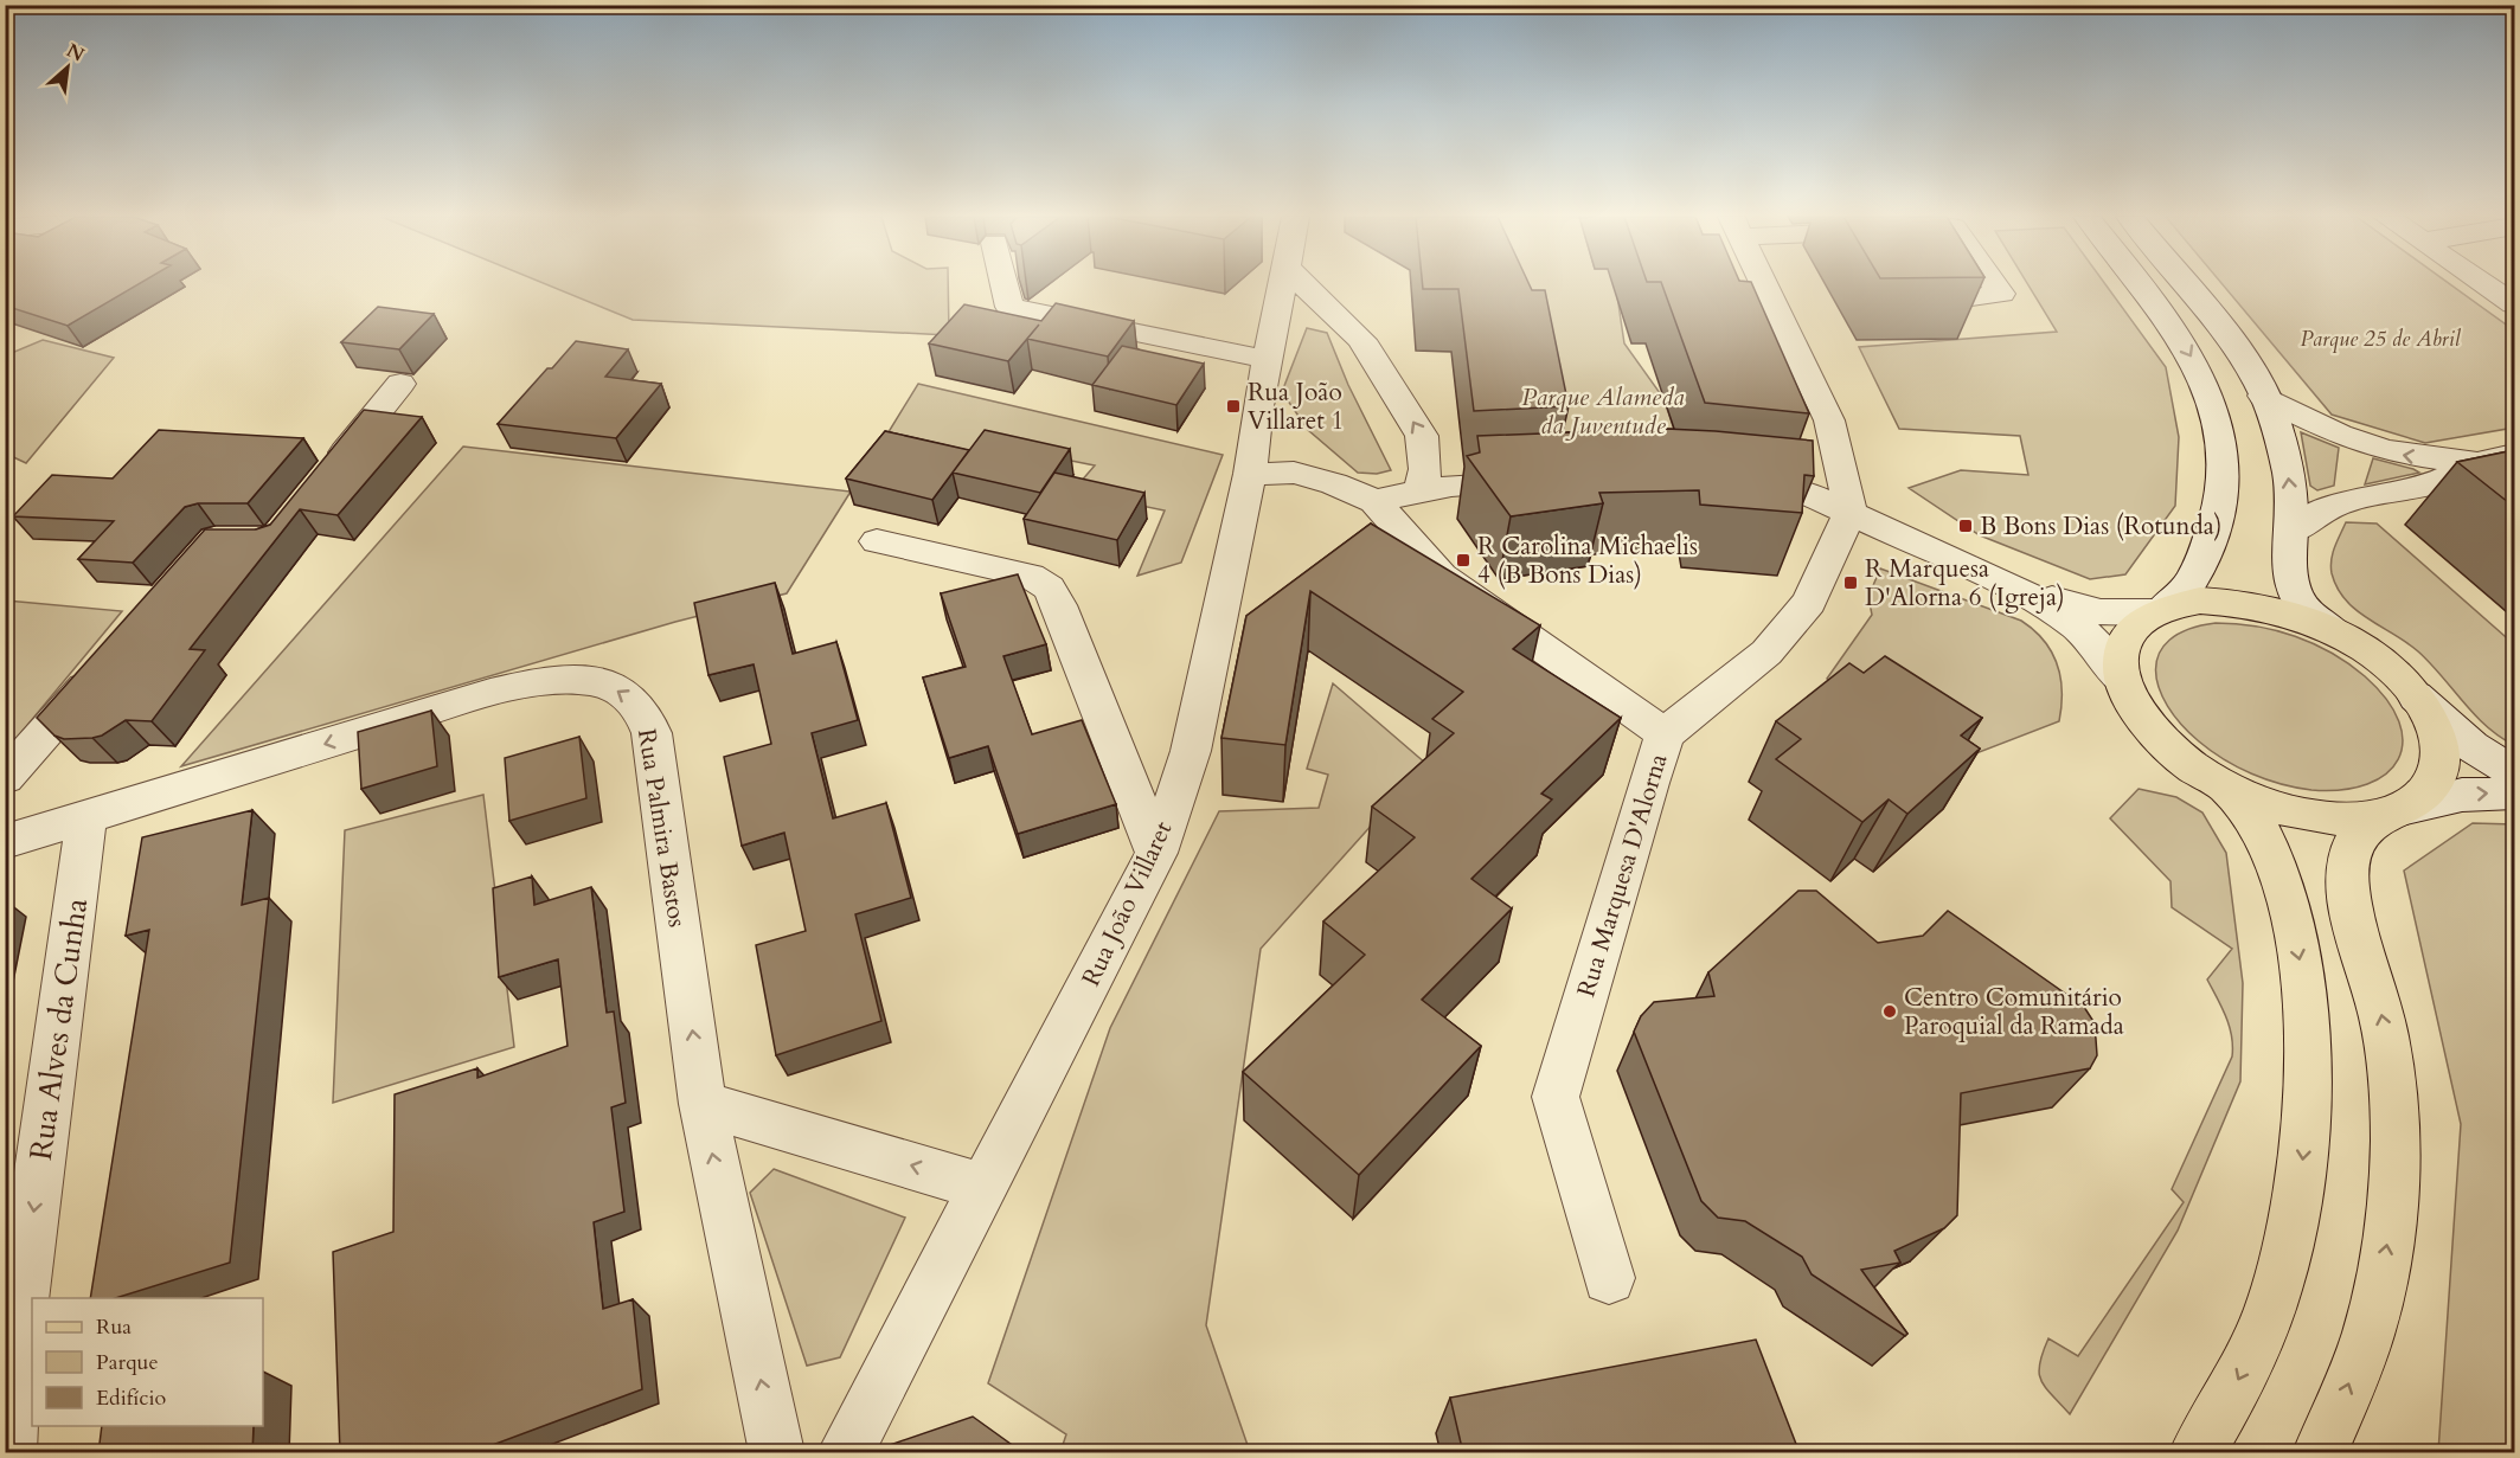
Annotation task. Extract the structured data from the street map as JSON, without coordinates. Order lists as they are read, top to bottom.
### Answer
{
  "streets": {
    "street": [
      "Rua Palmira Bastos",
      "Rua Marquesa D'Alorna",
      "Rua João Villaret",
      "Rua Alves da Cunha"
    ]
  },
  "crossings": [
    ["Rua Palmira Bastos", "Rua Alves da Cunha"]
  ],
  "one_way": ["Rua Alves da Cunha"],
  "parks": ["Parque 25 de Abril", "Parque Alameda da Juventude"],
  "places": {
    "transit": [
      "Rua João Villaret 1",
      "B Bons Dias (Rotunda)",
      "R Carolina Michaelis 4 (B Bons Dias)",
      "R Marquesa D'Alorna 6 (Igreja)"
    ],
    "other": ["Centro Comunitário Paroquial da Ramada"]
  },
  "legend": ["Rua", "Parque", "Edifício"],
  "north": "top right"
}
